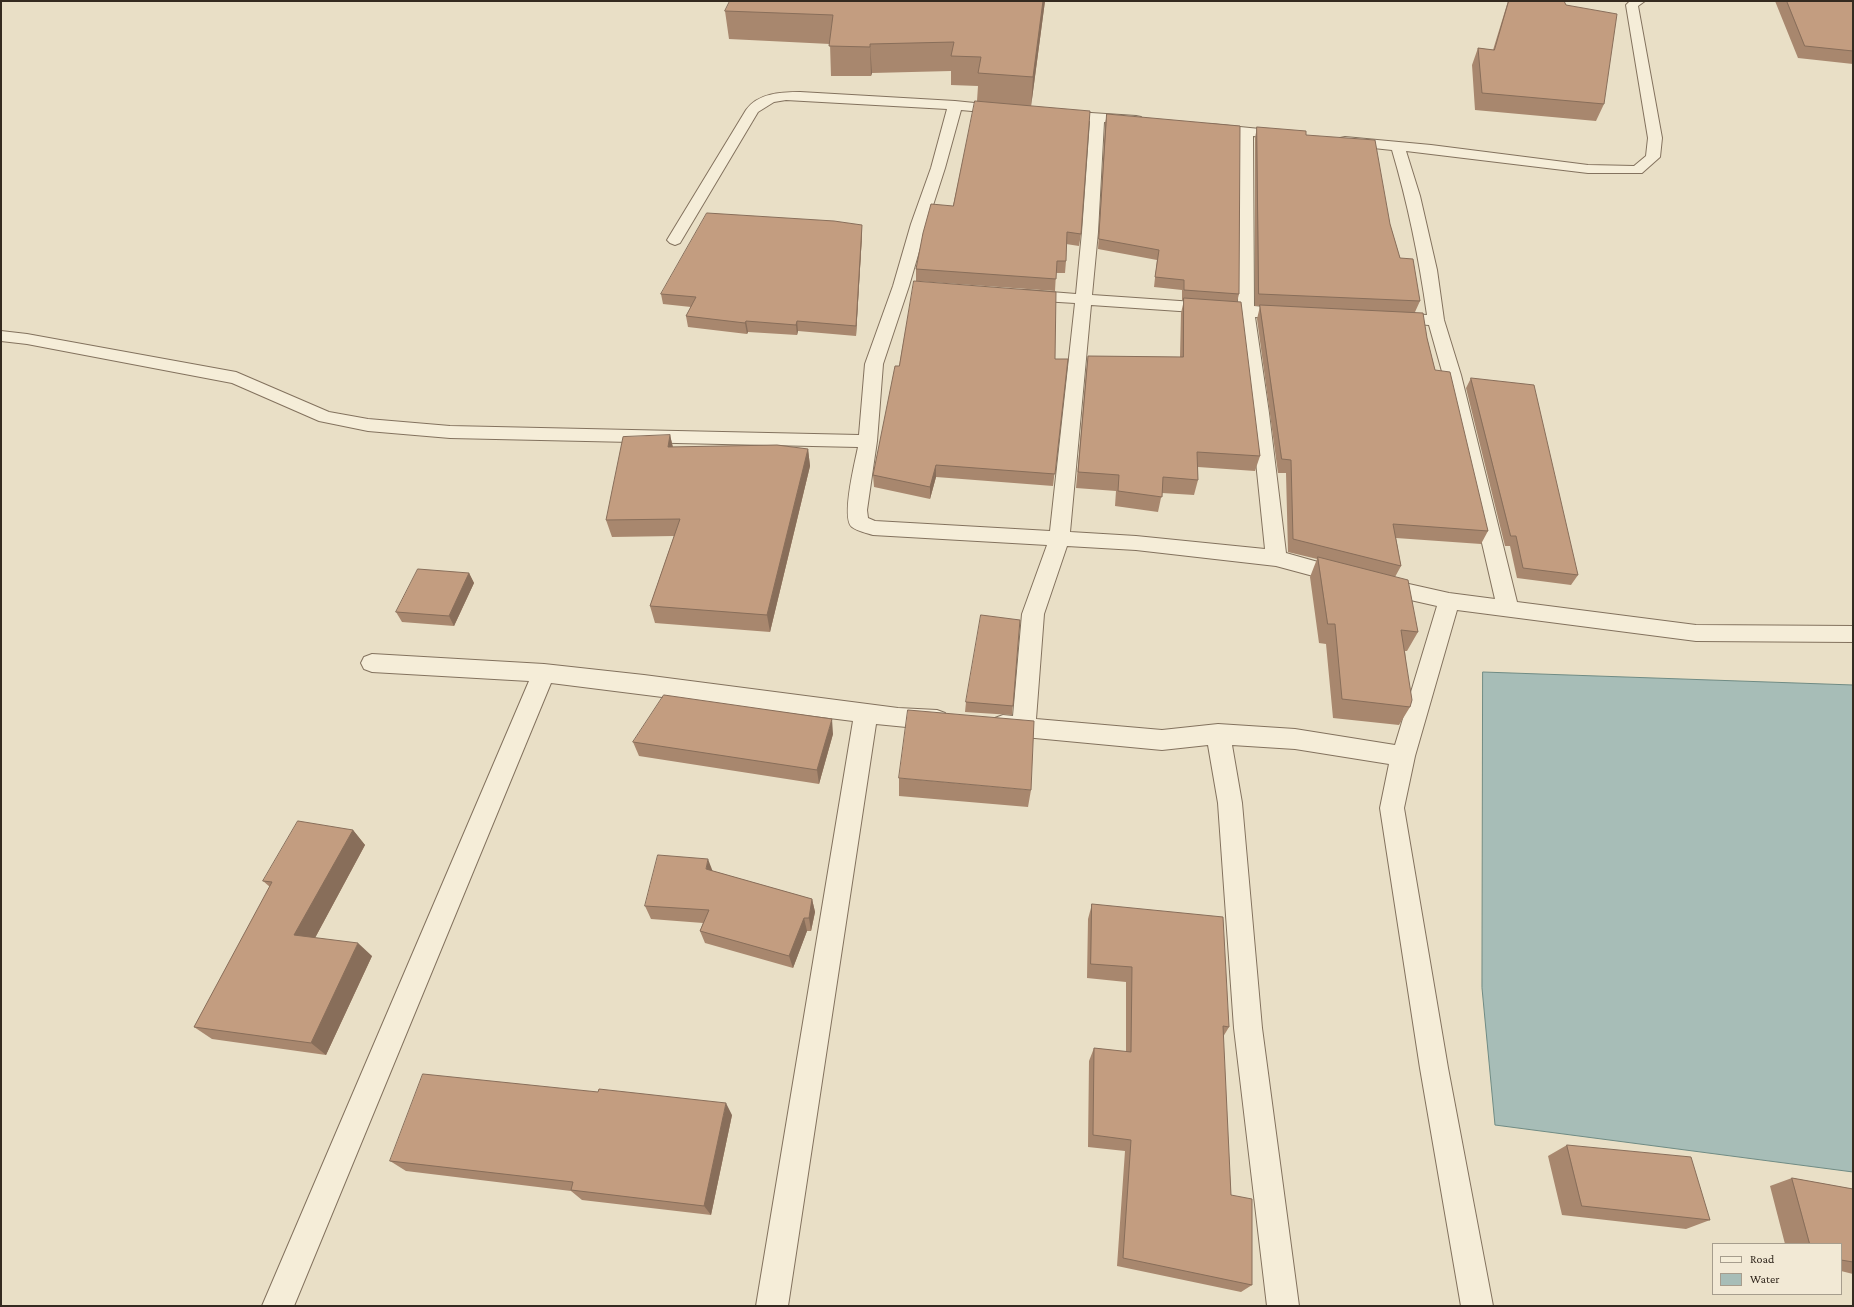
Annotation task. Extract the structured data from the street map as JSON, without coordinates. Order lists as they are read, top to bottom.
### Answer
{
  "legend": ["Road", "Water"]
}
